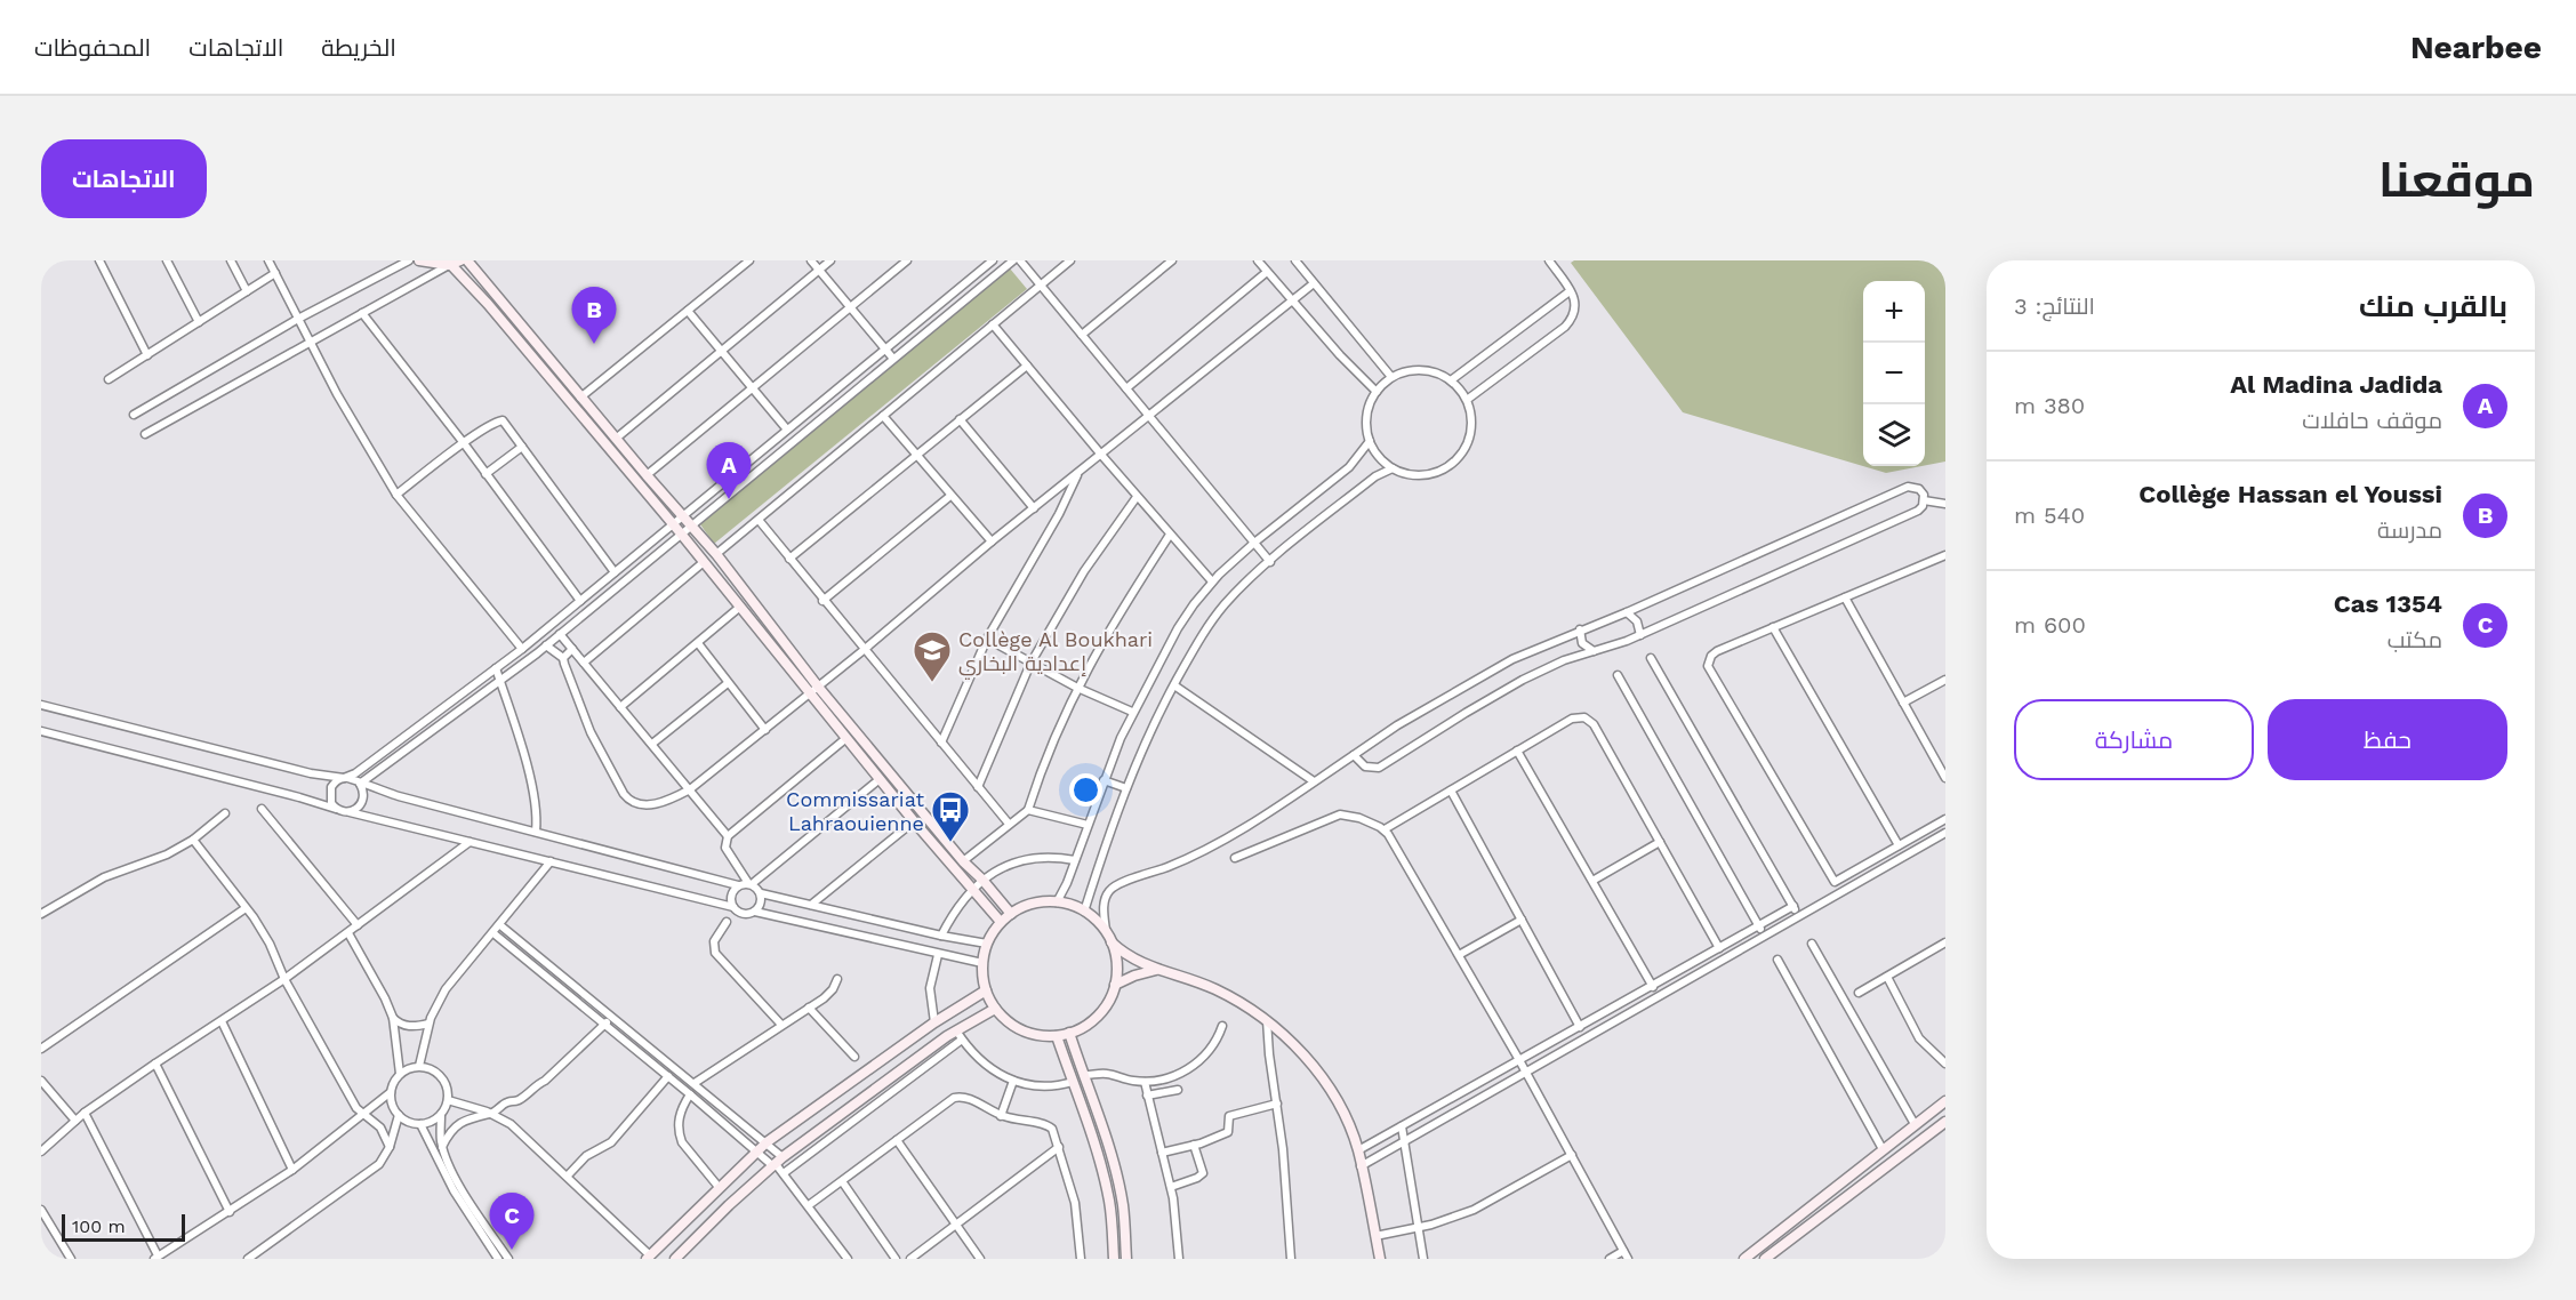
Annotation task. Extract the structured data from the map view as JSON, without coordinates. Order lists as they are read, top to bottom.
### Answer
{
  "places": {
    "school or university": ["Collège Al Boukhari إعدادية البخاري"],
    "bus stop": ["Commissariat Lahraouienne"]
  },
  "scale_bar": "100 m",
  "page": {
    "header": "Nearbee",
    "nav": ["الخريطة", "الاتجاهات", "المحفوظات"],
    "title": "موقعنا",
    "buttons": [
      "الاتجاهات",
      ["حفظ", "مشاركة"]
    ],
    "heading": ["بالقرب منك", "النتائج: 3"],
    "map_buttons": ["+", "−"],
    "pins": ["B", "A", "C"],
    "list": [
      {
        "mark": "A",
        "name": "Al Madina Jadida",
        "note": "موقف حافلات",
        "value": "380 m"
      },
      {
        "mark": "B",
        "name": "Collège Hassan el Youssi",
        "note": "مدرسة",
        "value": "540 m"
      },
      {
        "mark": "C",
        "name": "Cas 1354",
        "note": "مكتب",
        "value": "600 m"
      }
    ],
    "scale": "100 m"
  }
}
